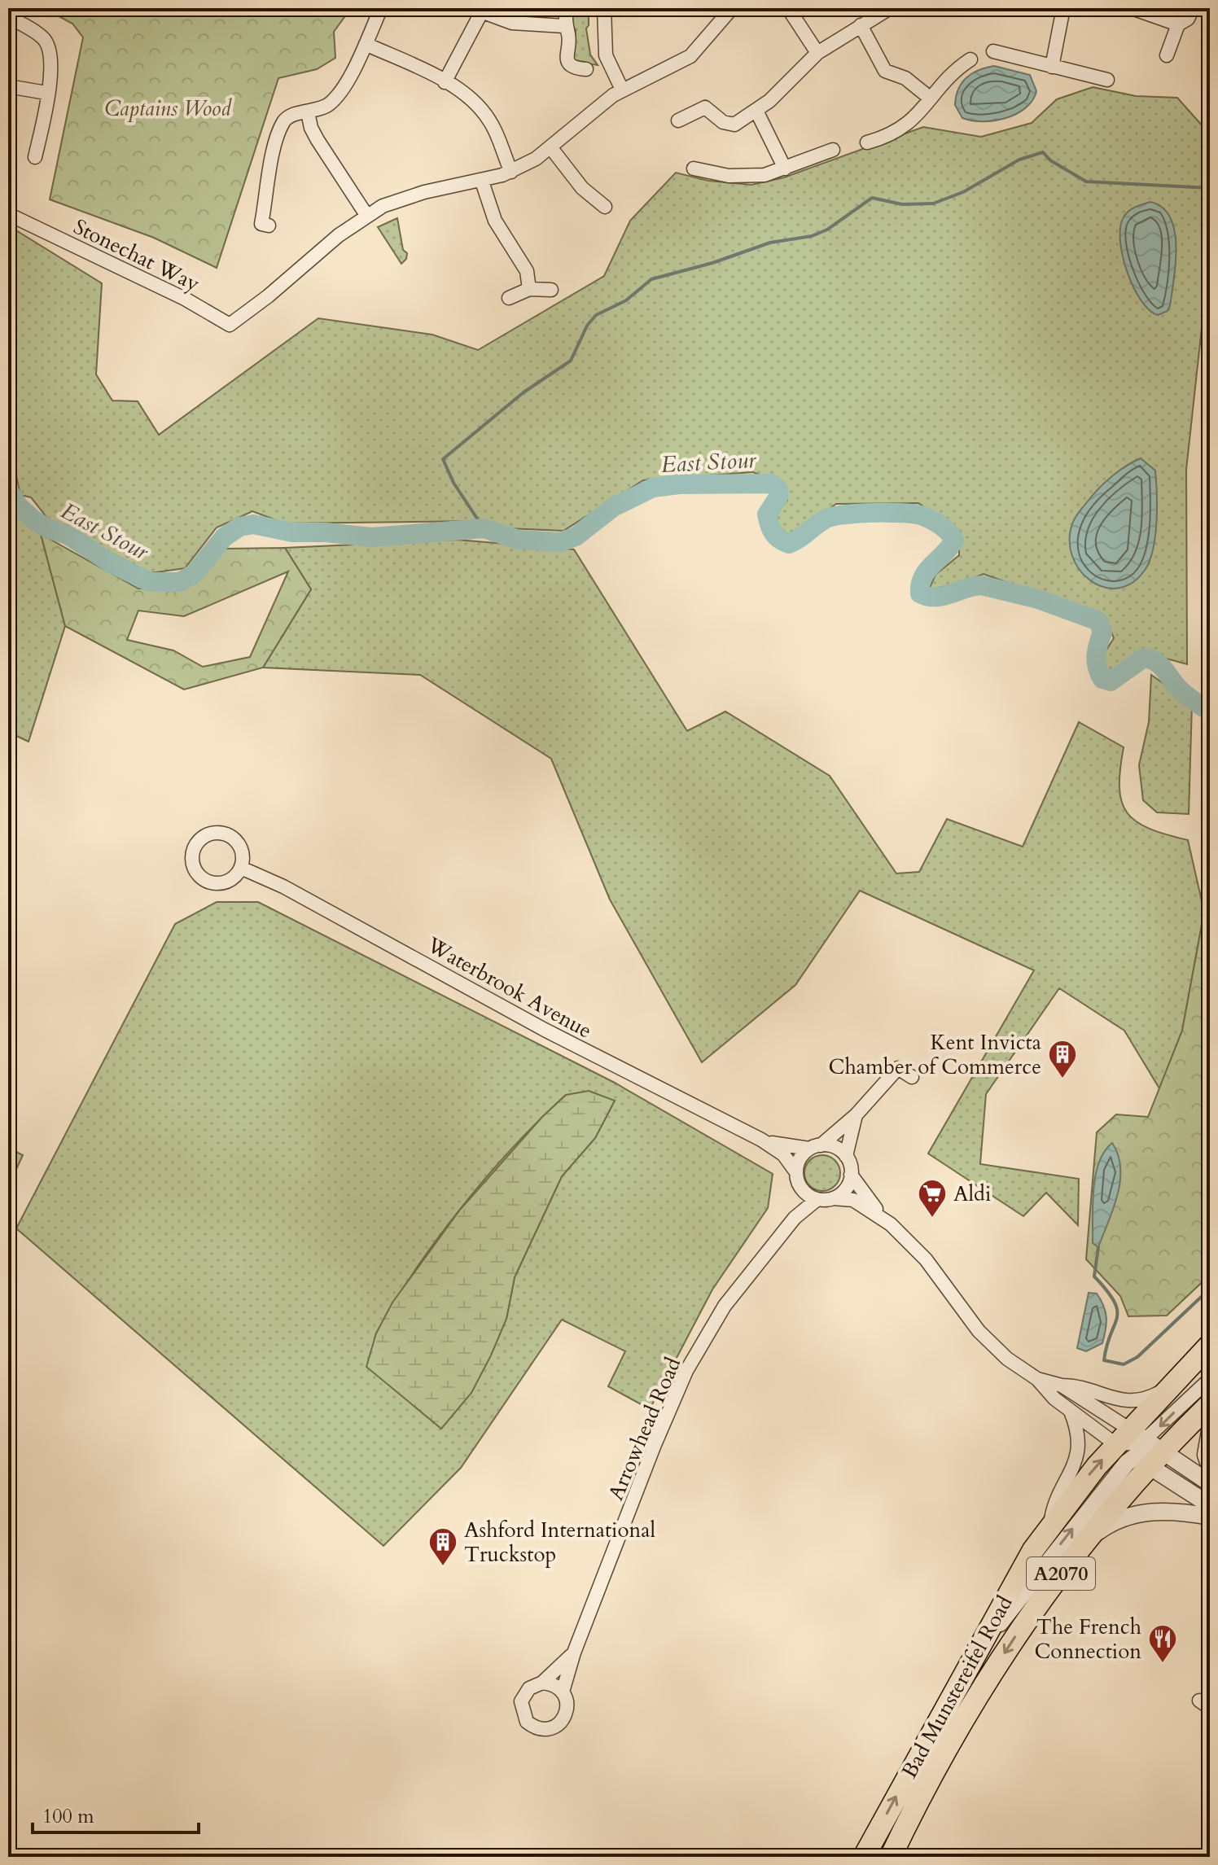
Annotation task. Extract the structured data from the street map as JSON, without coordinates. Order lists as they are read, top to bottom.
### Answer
{
  "streets": {
    "highway": ["A2070", "Bad Munstereifel Road"],
    "street": ["Stonechat Way", "Waterbrook Avenue", "Arrowhead Road"]
  },
  "crossings": [
    ["Waterbrook Avenue", "Arrowhead Road"]
  ],
  "water": ["East Stour"],
  "parks": ["Captains Wood"],
  "places": {
    "building": ["Kent Invicta Chamber of Commerce", "Ashford International Truckstop"],
    "supermarket": ["Aldi"],
    "restaurant": ["The French Connection"]
  },
  "scale_bar": "100 m"
}
